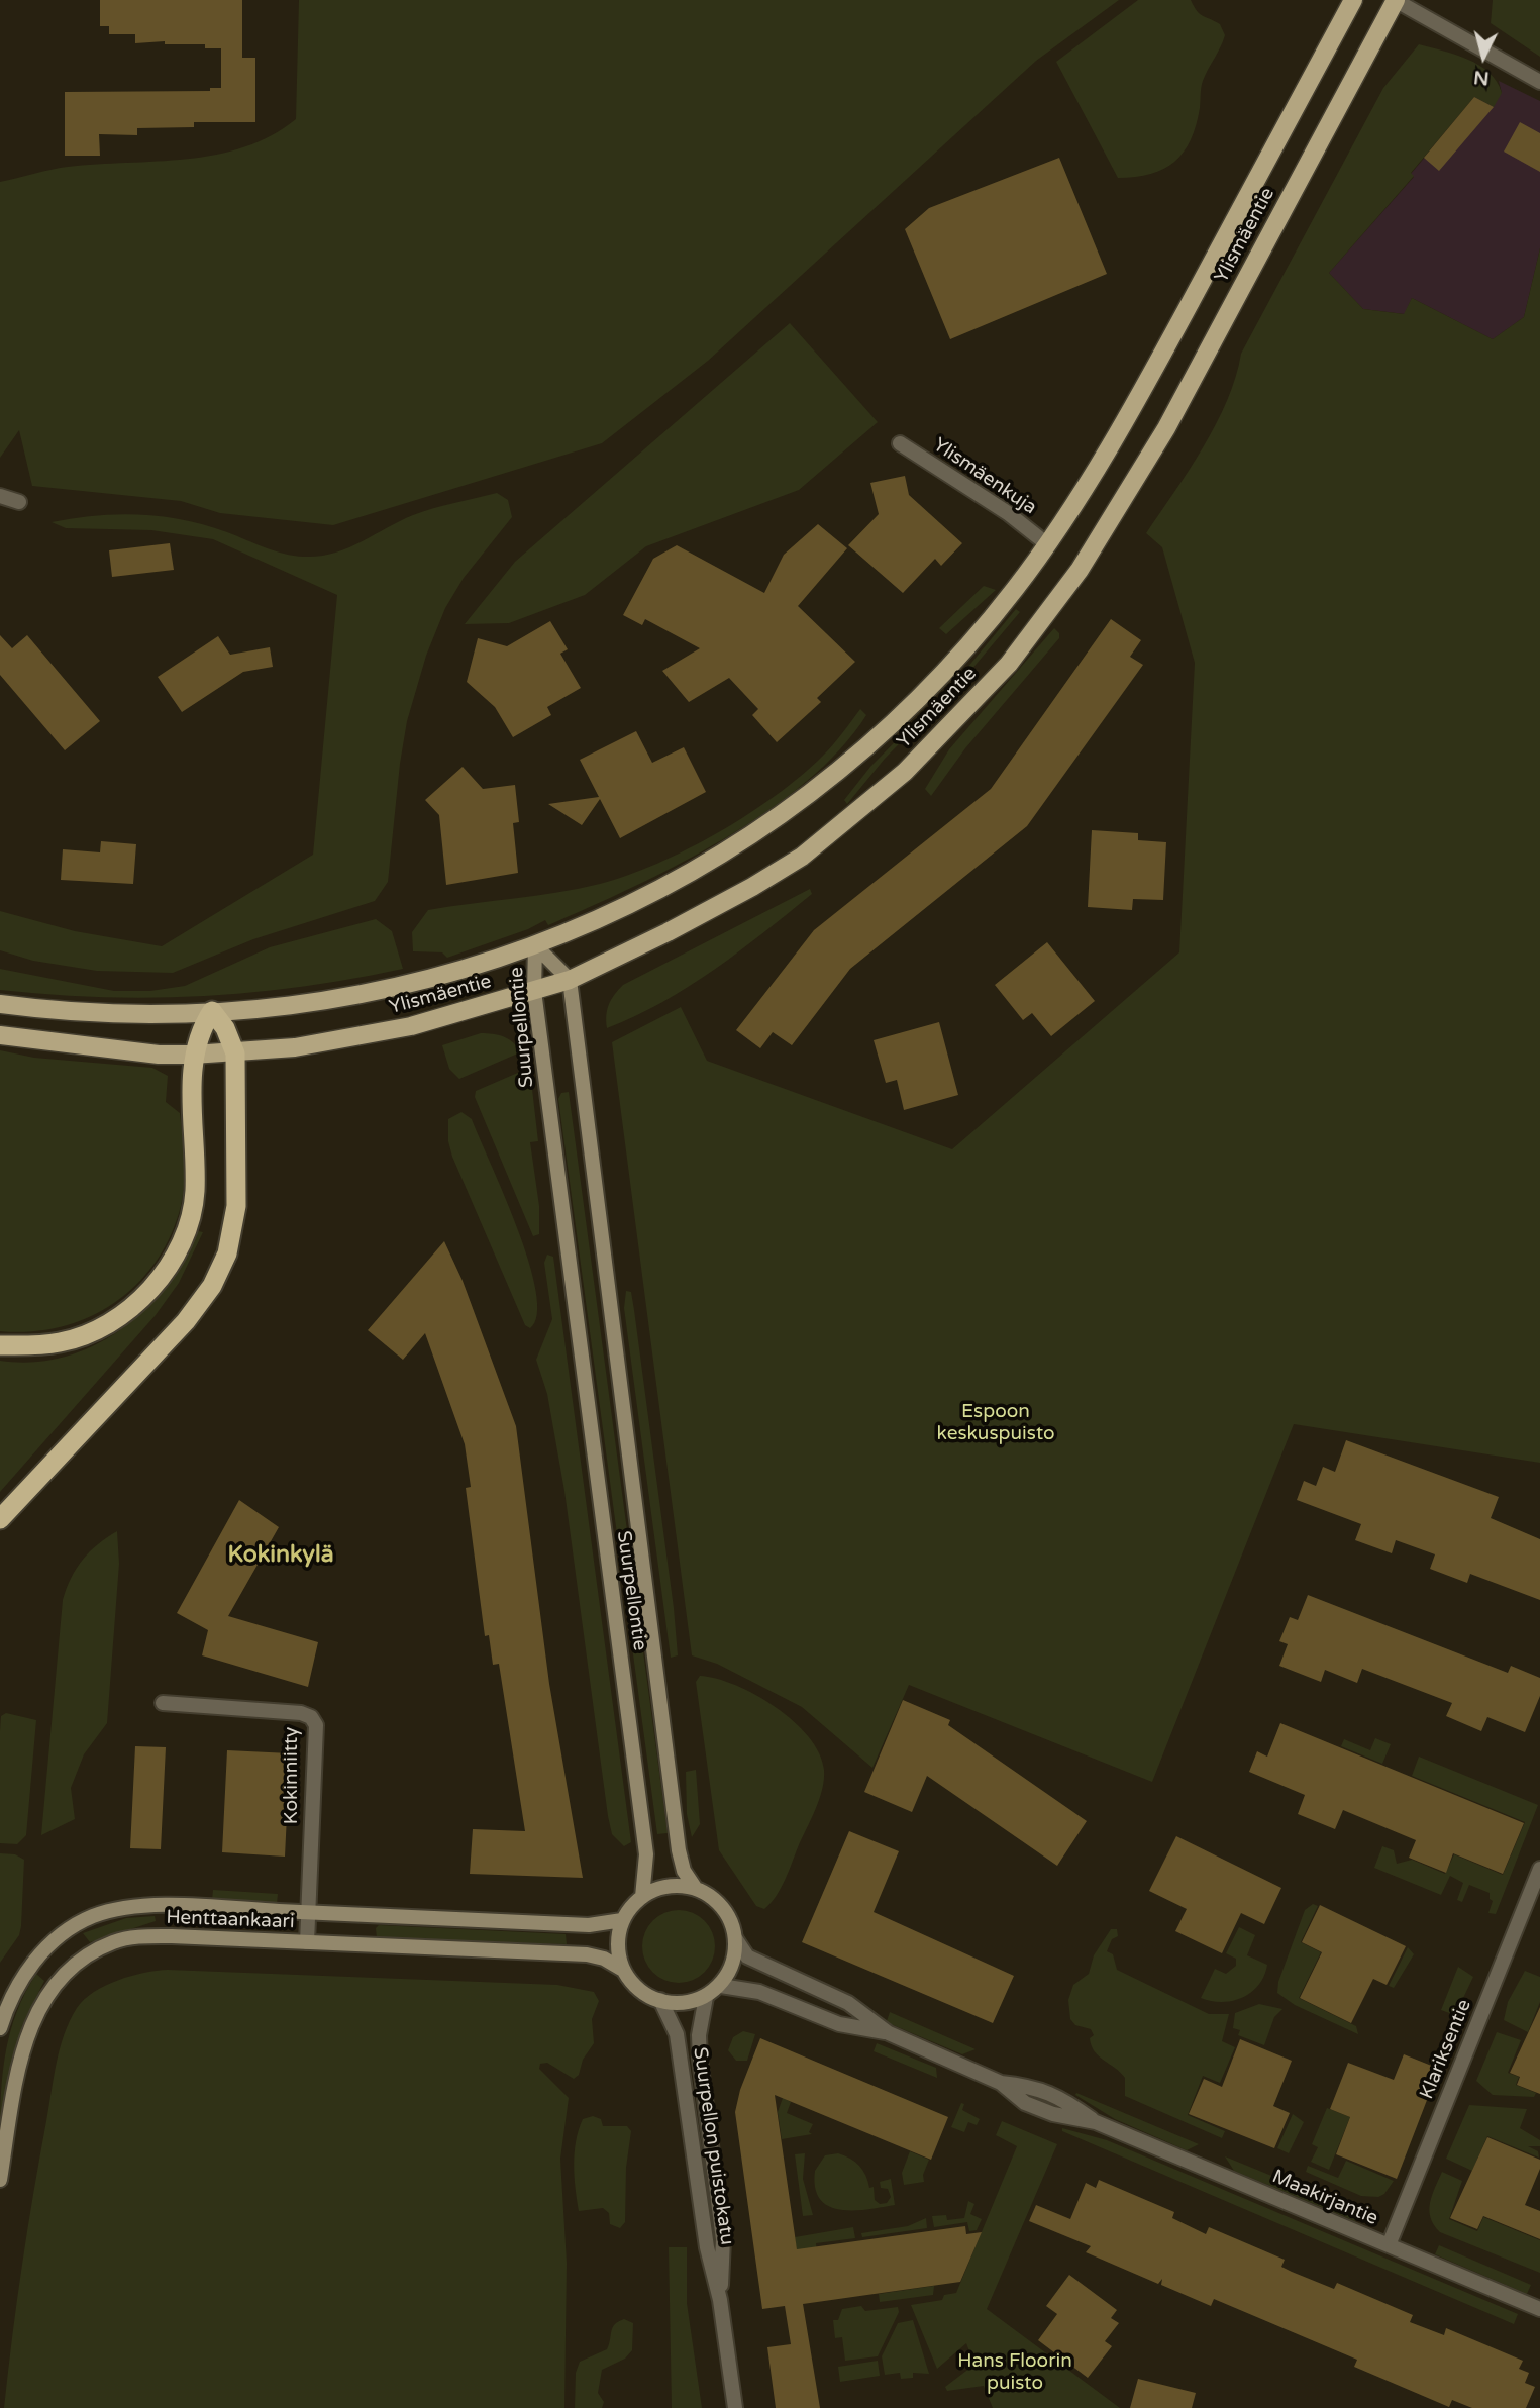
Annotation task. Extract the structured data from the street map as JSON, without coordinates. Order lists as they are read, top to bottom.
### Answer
{
  "streets": {
    "main road": ["Ylismäentie", "Suurpellontie", "Henttaankaari"],
    "street": [
      "Ylismäenkuja",
      "Kokinniitty",
      "Klariksentie",
      "Suurpellon puistokatu",
      "Maakirjantie"
    ]
  },
  "crossings": [
    ["Ylismäentie", "Ylismäenkuja"],
    ["Ylismäentie", "Suurpellontie"],
    ["Suurpellontie", "Henttaankaari"],
    ["Suurpellontie", "Suurpellon puistokatu"],
    ["Suurpellontie", "Maakirjantie"],
    ["Kokinniitty", "Henttaankaari"],
    ["Henttaankaari", "Suurpellon puistokatu"],
    ["Henttaankaari", "Maakirjantie"],
    ["Klariksentie", "Maakirjantie"],
    ["Suurpellon puistokatu", "Maakirjantie"]
  ],
  "districts": ["Kokinkylä"],
  "parks": ["Espoon keskuspuisto", "Hans Floorin puisto"],
  "north": "bottom"
}
